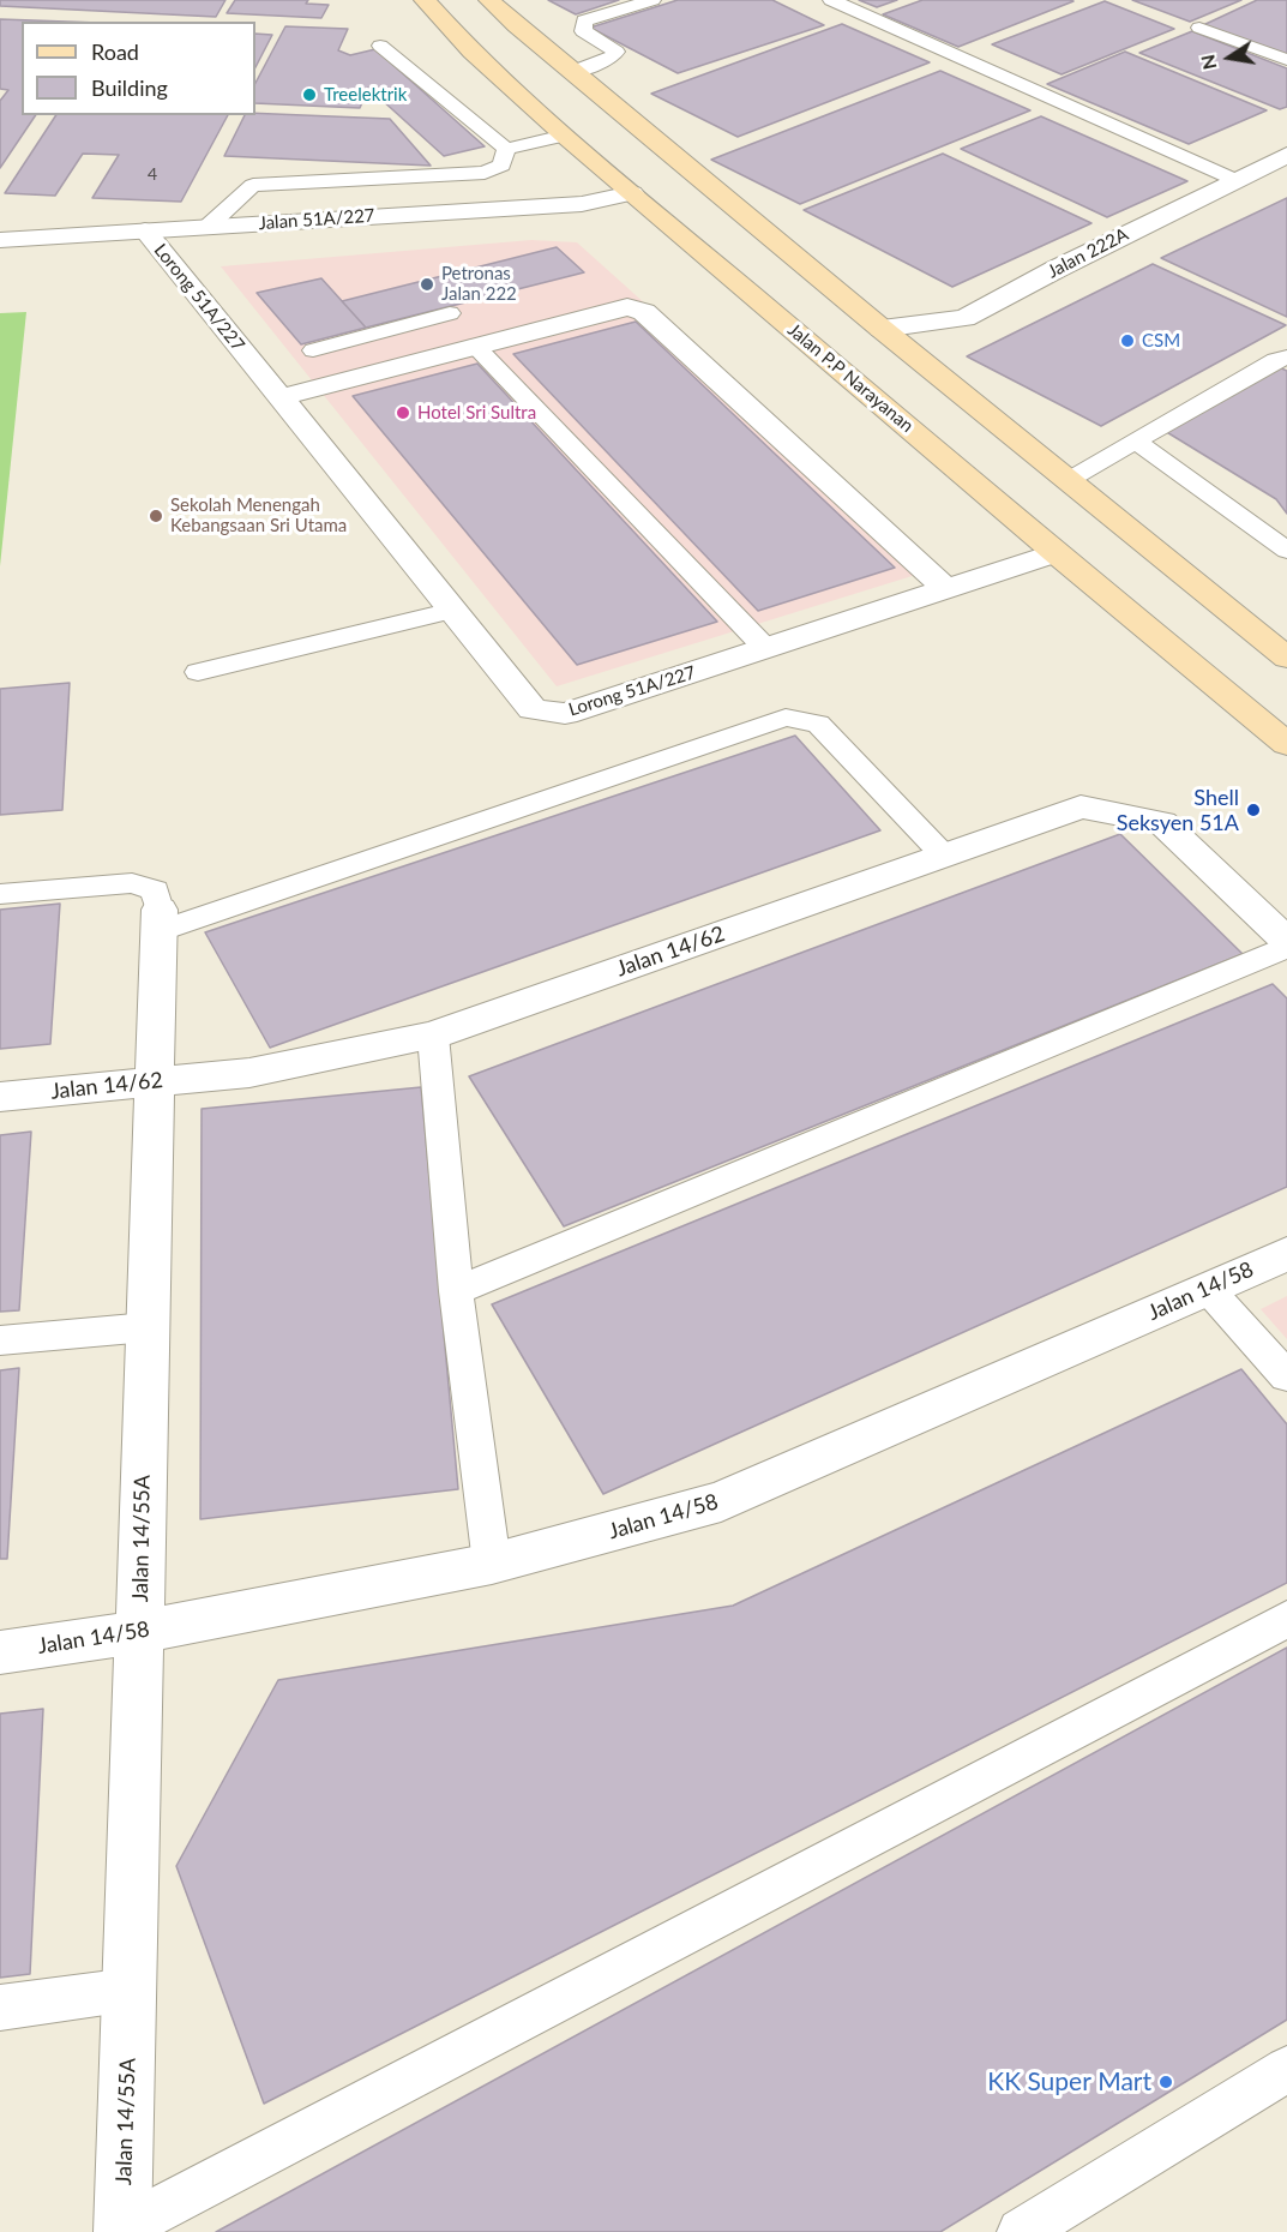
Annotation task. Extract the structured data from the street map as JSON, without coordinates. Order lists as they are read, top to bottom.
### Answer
{
  "streets": {
    "main road": ["Jalan P.P Narayanan"],
    "street": [
      "Jalan 51A/227",
      "Jalan 222A",
      "Lorong 51A/227",
      "Jalan 14/62",
      "Jalan 14/58",
      "Jalan 14/55A"
    ]
  },
  "crossings": [
    ["Jalan 51A/227", "Lorong 51A/227"],
    ["Jalan 51A/227", "Jalan P.P Narayanan"],
    ["Lorong 51A/227", "Jalan P.P Narayanan"],
    ["Jalan 14/62", "Jalan 14/55A"],
    ["Jalan 14/58", "Jalan 14/55A"]
  ],
  "places": [
    "Treelektrik",
    "Petronas Jalan 222",
    "CSM",
    "Hotel Sri Sultra",
    "Sekolah Menengah Kebangsaan Sri Utama",
    "Shell Seksyen 51A",
    "KK Super Mart"
  ],
  "house_numbers": ["4"],
  "legend": ["Road", "Building"],
  "north": "left"
}
